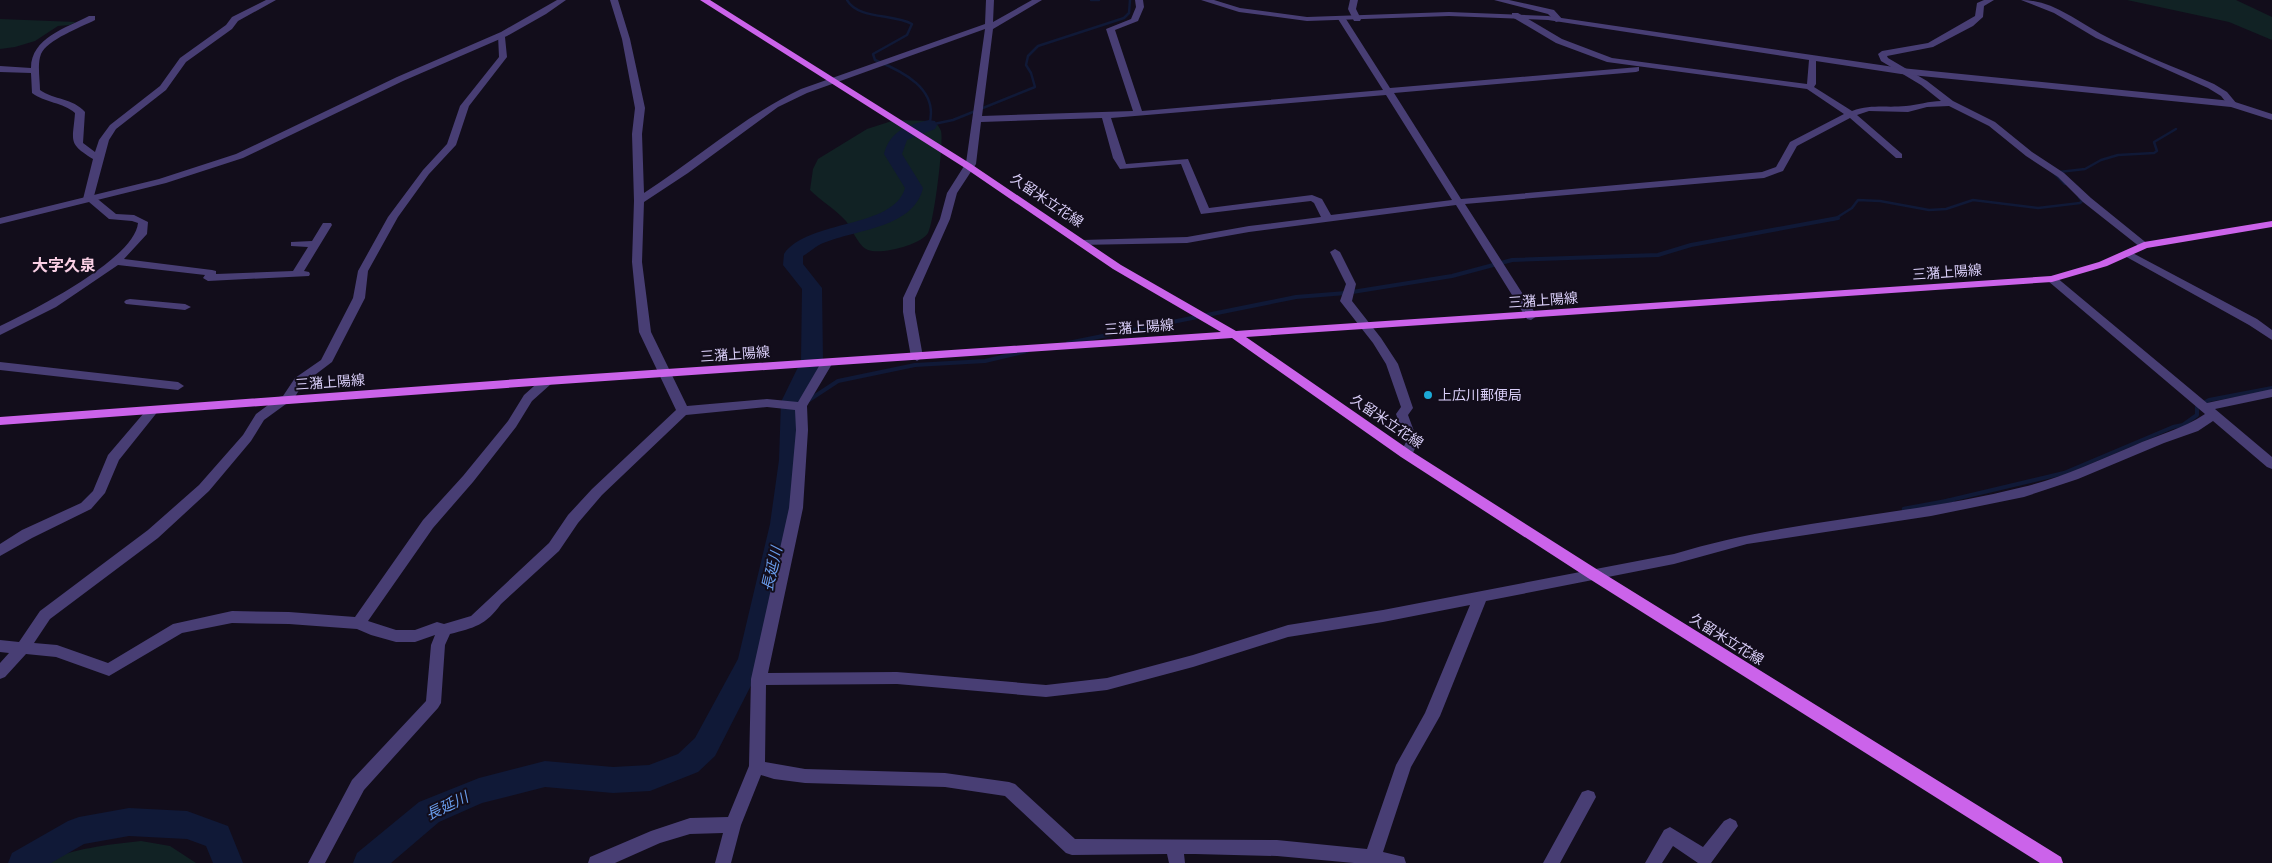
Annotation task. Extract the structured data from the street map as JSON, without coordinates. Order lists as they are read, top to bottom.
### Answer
{
  "streets": {
    "main road": ["久留米立花線", "三潴上陽線"]
  },
  "crossings": [
    ["久留米立花線", "三潴上陽線"]
  ],
  "districts": ["大字久泉"],
  "water": ["長延川"],
  "places": ["上広川郵便局"]
}
